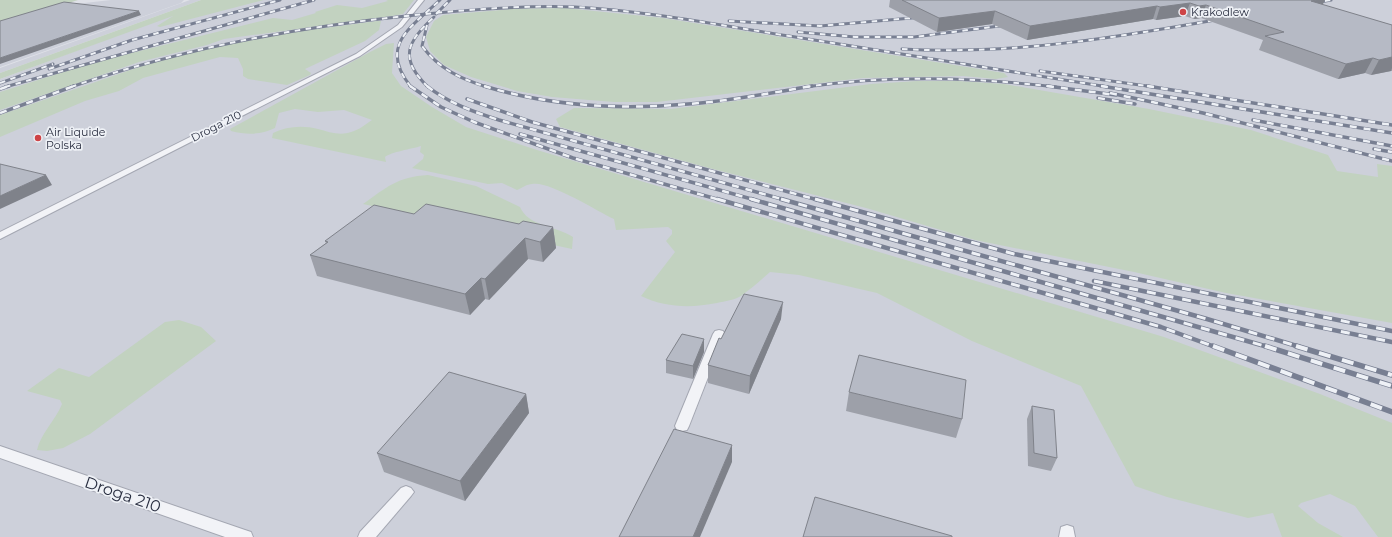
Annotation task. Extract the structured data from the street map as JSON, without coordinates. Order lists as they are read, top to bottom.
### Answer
{
  "streets": {
    "lane": ["Droga 210"]
  },
  "places": ["Krakodlew", "Air Liquide Polska"]
}
